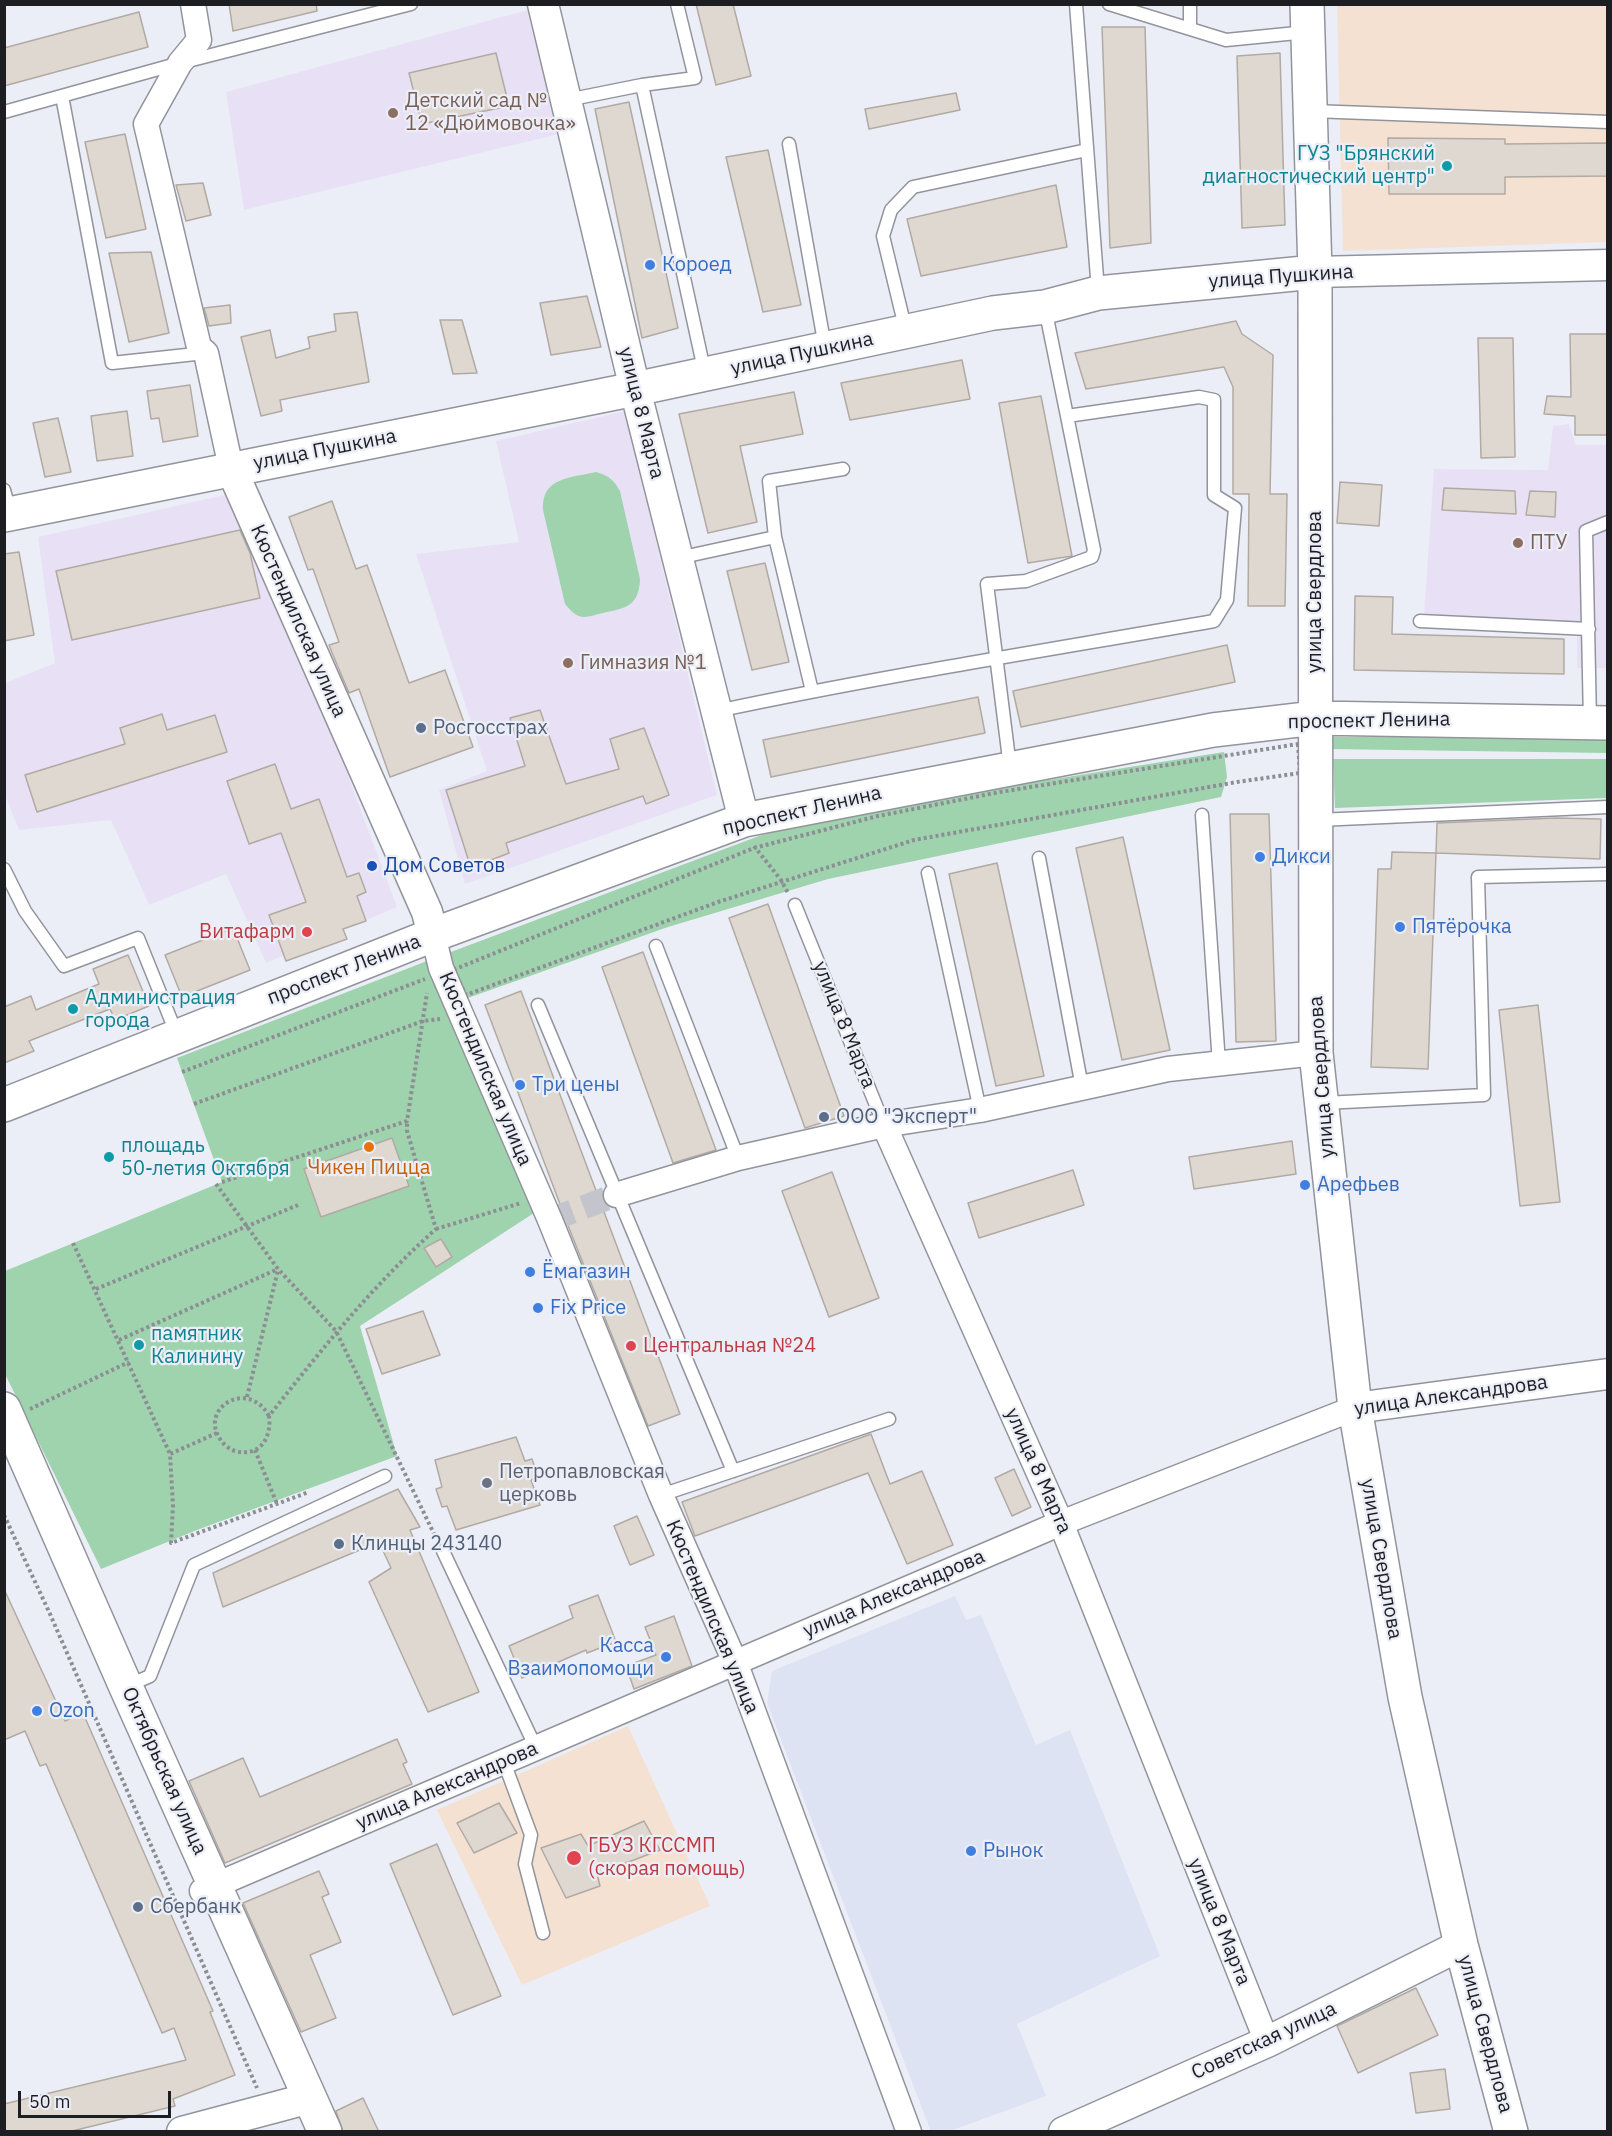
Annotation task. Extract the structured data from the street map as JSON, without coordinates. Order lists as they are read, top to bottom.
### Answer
{
  "streets": {
    "main road": [
      "улица Пушкина",
      "улица Свердлова",
      "проспект Ленина",
      "Октябрьская улица"
    ],
    "street": [
      "улица 8 Марта",
      "Кюстендилская улица",
      "улица Александрова",
      "Советская улица"
    ]
  },
  "crossings": [
    ["улица Пушкина", "улица 8 Марта"],
    ["улица Пушкина", "улица Свердлова"],
    ["улица Пушкина", "Кюстендилская улица"],
    ["улица 8 Марта", "проспект Ленина"],
    ["улица 8 Марта", "улица Александрова"],
    ["улица 8 Марта", "Советская улица"],
    ["улица Свердлова", "проспект Ленина"],
    ["улица Свердлова", "улица Александрова"],
    ["улица Свердлова", "Советская улица"],
    ["Кюстендилская улица", "проспект Ленина"],
    ["Кюстендилская улица", "улица Александрова"],
    ["улица Александрова", "Октябрьская улица"]
  ],
  "places": [
    "Детский сад № 12 «Дюймовочка»",
    "ГУЗ \"Брянский диагностический центр\"",
    "Короед",
    "ПТУ",
    "Гимназия №1",
    "Росгосстрах",
    "Дикси",
    "Дом Советов",
    "Пятёрочка",
    "Витафарм",
    "Администрация города",
    "Три цены",
    "ООО \"Эксперт\"",
    "Чикен Пицца",
    "площадь 50-летия Октября",
    "Арефьев",
    "Ёмагазин",
    "Fix Price",
    "памятник Калинину",
    "Центральная №24",
    "Петропавловская церковь",
    "Клинцы 243140",
    "Касса Взаимопомощи",
    "Ozon",
    "Рынок",
    "ГБУЗ КГССМП (скорая помощь)",
    "Сбербанк"
  ],
  "scale_bar": "50 m"
}
